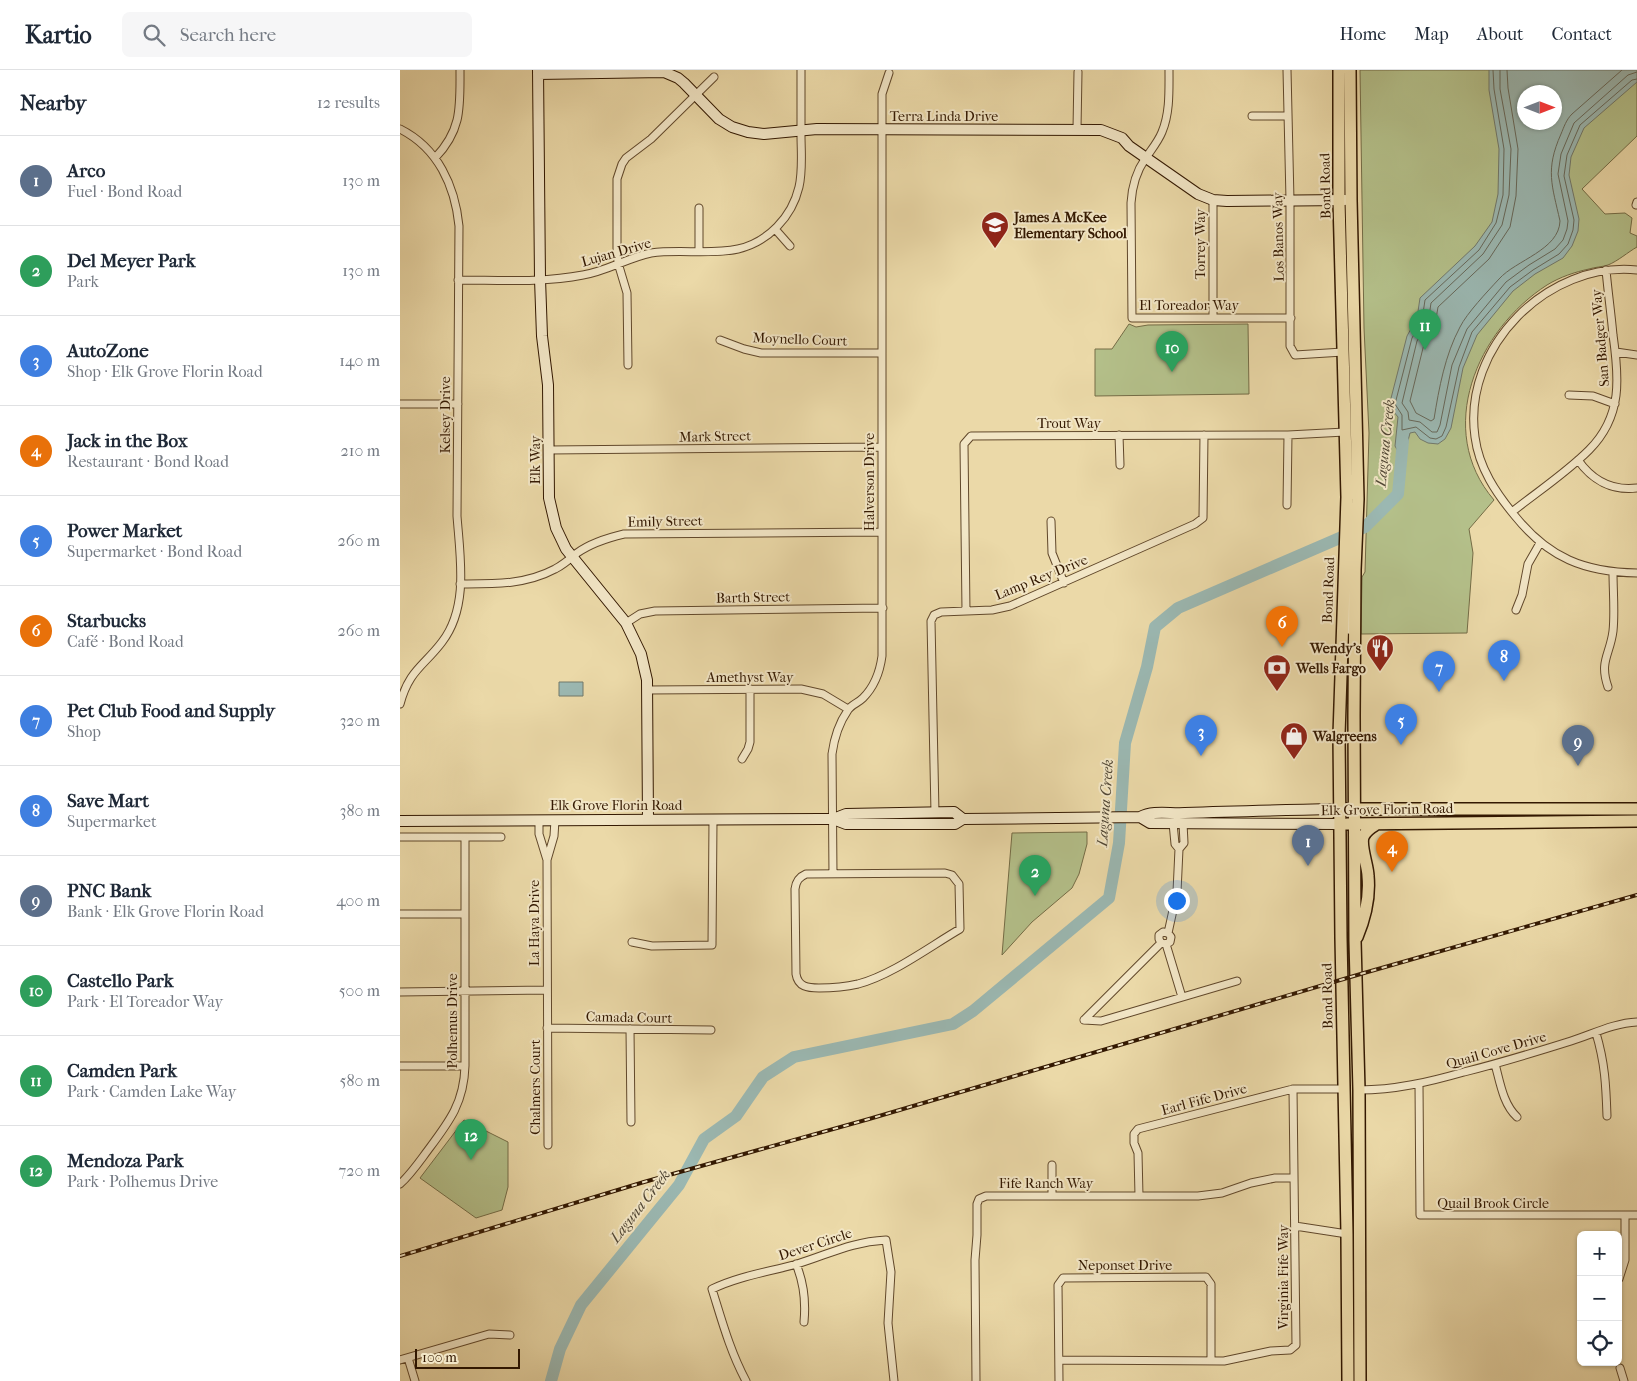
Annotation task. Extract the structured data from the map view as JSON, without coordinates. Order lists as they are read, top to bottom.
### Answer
{
  "streets": {
    "main road": ["Bond Road", "Elk Grove Florin Road"],
    "street": [
      "Terra Linda Drive",
      "Los Banos Way",
      "Torrey Way",
      "Lujan Drive",
      "El Toreador Way",
      "San Badger Way",
      "Moynello Court",
      "Kelsey Drive",
      "Trout Way",
      "Mark Street",
      "Elk Way",
      "Halverson Drive",
      "Emily Street",
      "Lamp Rey Drive",
      "Barth Street",
      "Amethyst Way",
      "La Haya Drive",
      "Camada Court",
      "Polhemus Drive",
      "Quail Cove Drive",
      "Chalmers Court",
      "Earl Fife Drive",
      "Fife Ranch Way",
      "Quail Brook Circle",
      "Dever Circle",
      "Neponset Drive",
      "Virginia Fife Way"
    ]
  },
  "crossings": [
    ["Terra Linda Drive", "Bond Road"],
    ["Terra Linda Drive", "Los Banos Way"],
    ["Terra Linda Drive", "Torrey Way"],
    ["Terra Linda Drive", "Lujan Drive"],
    ["Terra Linda Drive", "El Toreador Way"],
    ["Terra Linda Drive", "Elk Way"],
    ["Terra Linda Drive", "Halverson Drive"],
    ["Bond Road", "Los Banos Way"],
    ["Bond Road", "Trout Way"],
    ["Bond Road", "Elk Grove Florin Road"],
    ["Bond Road", "Quail Cove Drive"],
    ["Bond Road", "Earl Fife Drive"],
    ["Los Banos Way", "El Toreador Way"],
    ["Torrey Way", "El Toreador Way"],
    ["Lujan Drive", "Kelsey Drive"],
    ["Lujan Drive", "Elk Way"],
    ["Moynello Court", "Halverson Drive"],
    ["Kelsey Drive", "Emily Street"],
    ["Trout Way", "Lamp Rey Drive"],
    ["Mark Street", "Elk Way"],
    ["Mark Street", "Halverson Drive"],
    ["Elk Way", "Emily Street"],
    ["Elk Way", "Barth Street"],
    ["Elk Way", "Amethyst Way"],
    ["Elk Way", "Elk Grove Florin Road"],
    ["Halverson Drive", "Emily Street"],
    ["Halverson Drive", "Barth Street"],
    ["Halverson Drive", "Amethyst Way"],
    ["Halverson Drive", "Elk Grove Florin Road"],
    ["Lamp Rey Drive", "Elk Grove Florin Road"],
    ["Elk Grove Florin Road", "La Haya Drive"],
    ["La Haya Drive", "Camada Court"],
    ["La Haya Drive", "Chalmers Court"],
    ["Camada Court", "Chalmers Court"],
    ["Quail Cove Drive", "Quail Brook Circle"],
    ["Earl Fife Drive", "Fife Ranch Way"],
    ["Earl Fife Drive", "Virginia Fife Way"],
    ["Fife Ranch Way", "Virginia Fife Way"],
    ["Neponset Drive", "Virginia Fife Way"]
  ],
  "water": ["Laguna Creek"],
  "places": {
    "school or university": ["James A McKee Elementary School"],
    "restaurant": ["Wendy's"],
    "bank": ["Wells Fargo"],
    "shop": ["Walgreens"]
  },
  "scale_bar": "100 m",
  "north": "right",
  "page": {
    "header": "Kartio",
    "search": "Search here",
    "nav": [
      "Home",
      "Map",
      "About",
      "Contact"
    ],
    "heading": ["Nearby", "12 results"],
    "list": [
      {
        "mark": "1",
        "name": "Arco",
        "note": "Fuel · Bond Road",
        "value": "130 m"
      },
      {
        "mark": "2",
        "name": "Del Meyer Park",
        "note": "Park",
        "value": "130 m"
      },
      {
        "mark": "3",
        "name": "AutoZone",
        "note": "Shop · Elk Grove Florin Road",
        "value": "140 m"
      },
      {
        "mark": "4",
        "name": "Jack in the Box",
        "note": "Restaurant · Bond Road",
        "value": "210 m"
      },
      {
        "mark": "5",
        "name": "Power Market",
        "note": "Supermarket · Bond Road",
        "value": "260 m"
      },
      {
        "mark": "6",
        "name": "Starbucks",
        "note": "Café · Bond Road",
        "value": "260 m"
      },
      {
        "mark": "7",
        "name": "Pet Club Food and Supply",
        "note": "Shop",
        "value": "320 m"
      },
      {
        "mark": "8",
        "name": "Save Mart",
        "note": "Supermarket",
        "value": "380 m"
      },
      {
        "mark": "9",
        "name": "PNC Bank",
        "note": "Bank · Elk Grove Florin Road",
        "value": "400 m"
      },
      {
        "mark": "10",
        "name": "Castello Park",
        "note": "Park · El Toreador Way",
        "value": "500 m"
      },
      {
        "mark": "11",
        "name": "Camden Park",
        "note": "Park · Camden Lake Way",
        "value": "580 m"
      },
      {
        "mark": "12",
        "name": "Mendoza Park",
        "note": "Park · Polhemus Drive",
        "value": "720 m"
      }
    ],
    "pins": [
      "11",
      "10",
      "6",
      "8",
      "7",
      "5",
      "3",
      "9",
      "1",
      "4",
      "2",
      "12"
    ],
    "map_buttons": ["+", "−"],
    "scale": "100 m"
  }
}
